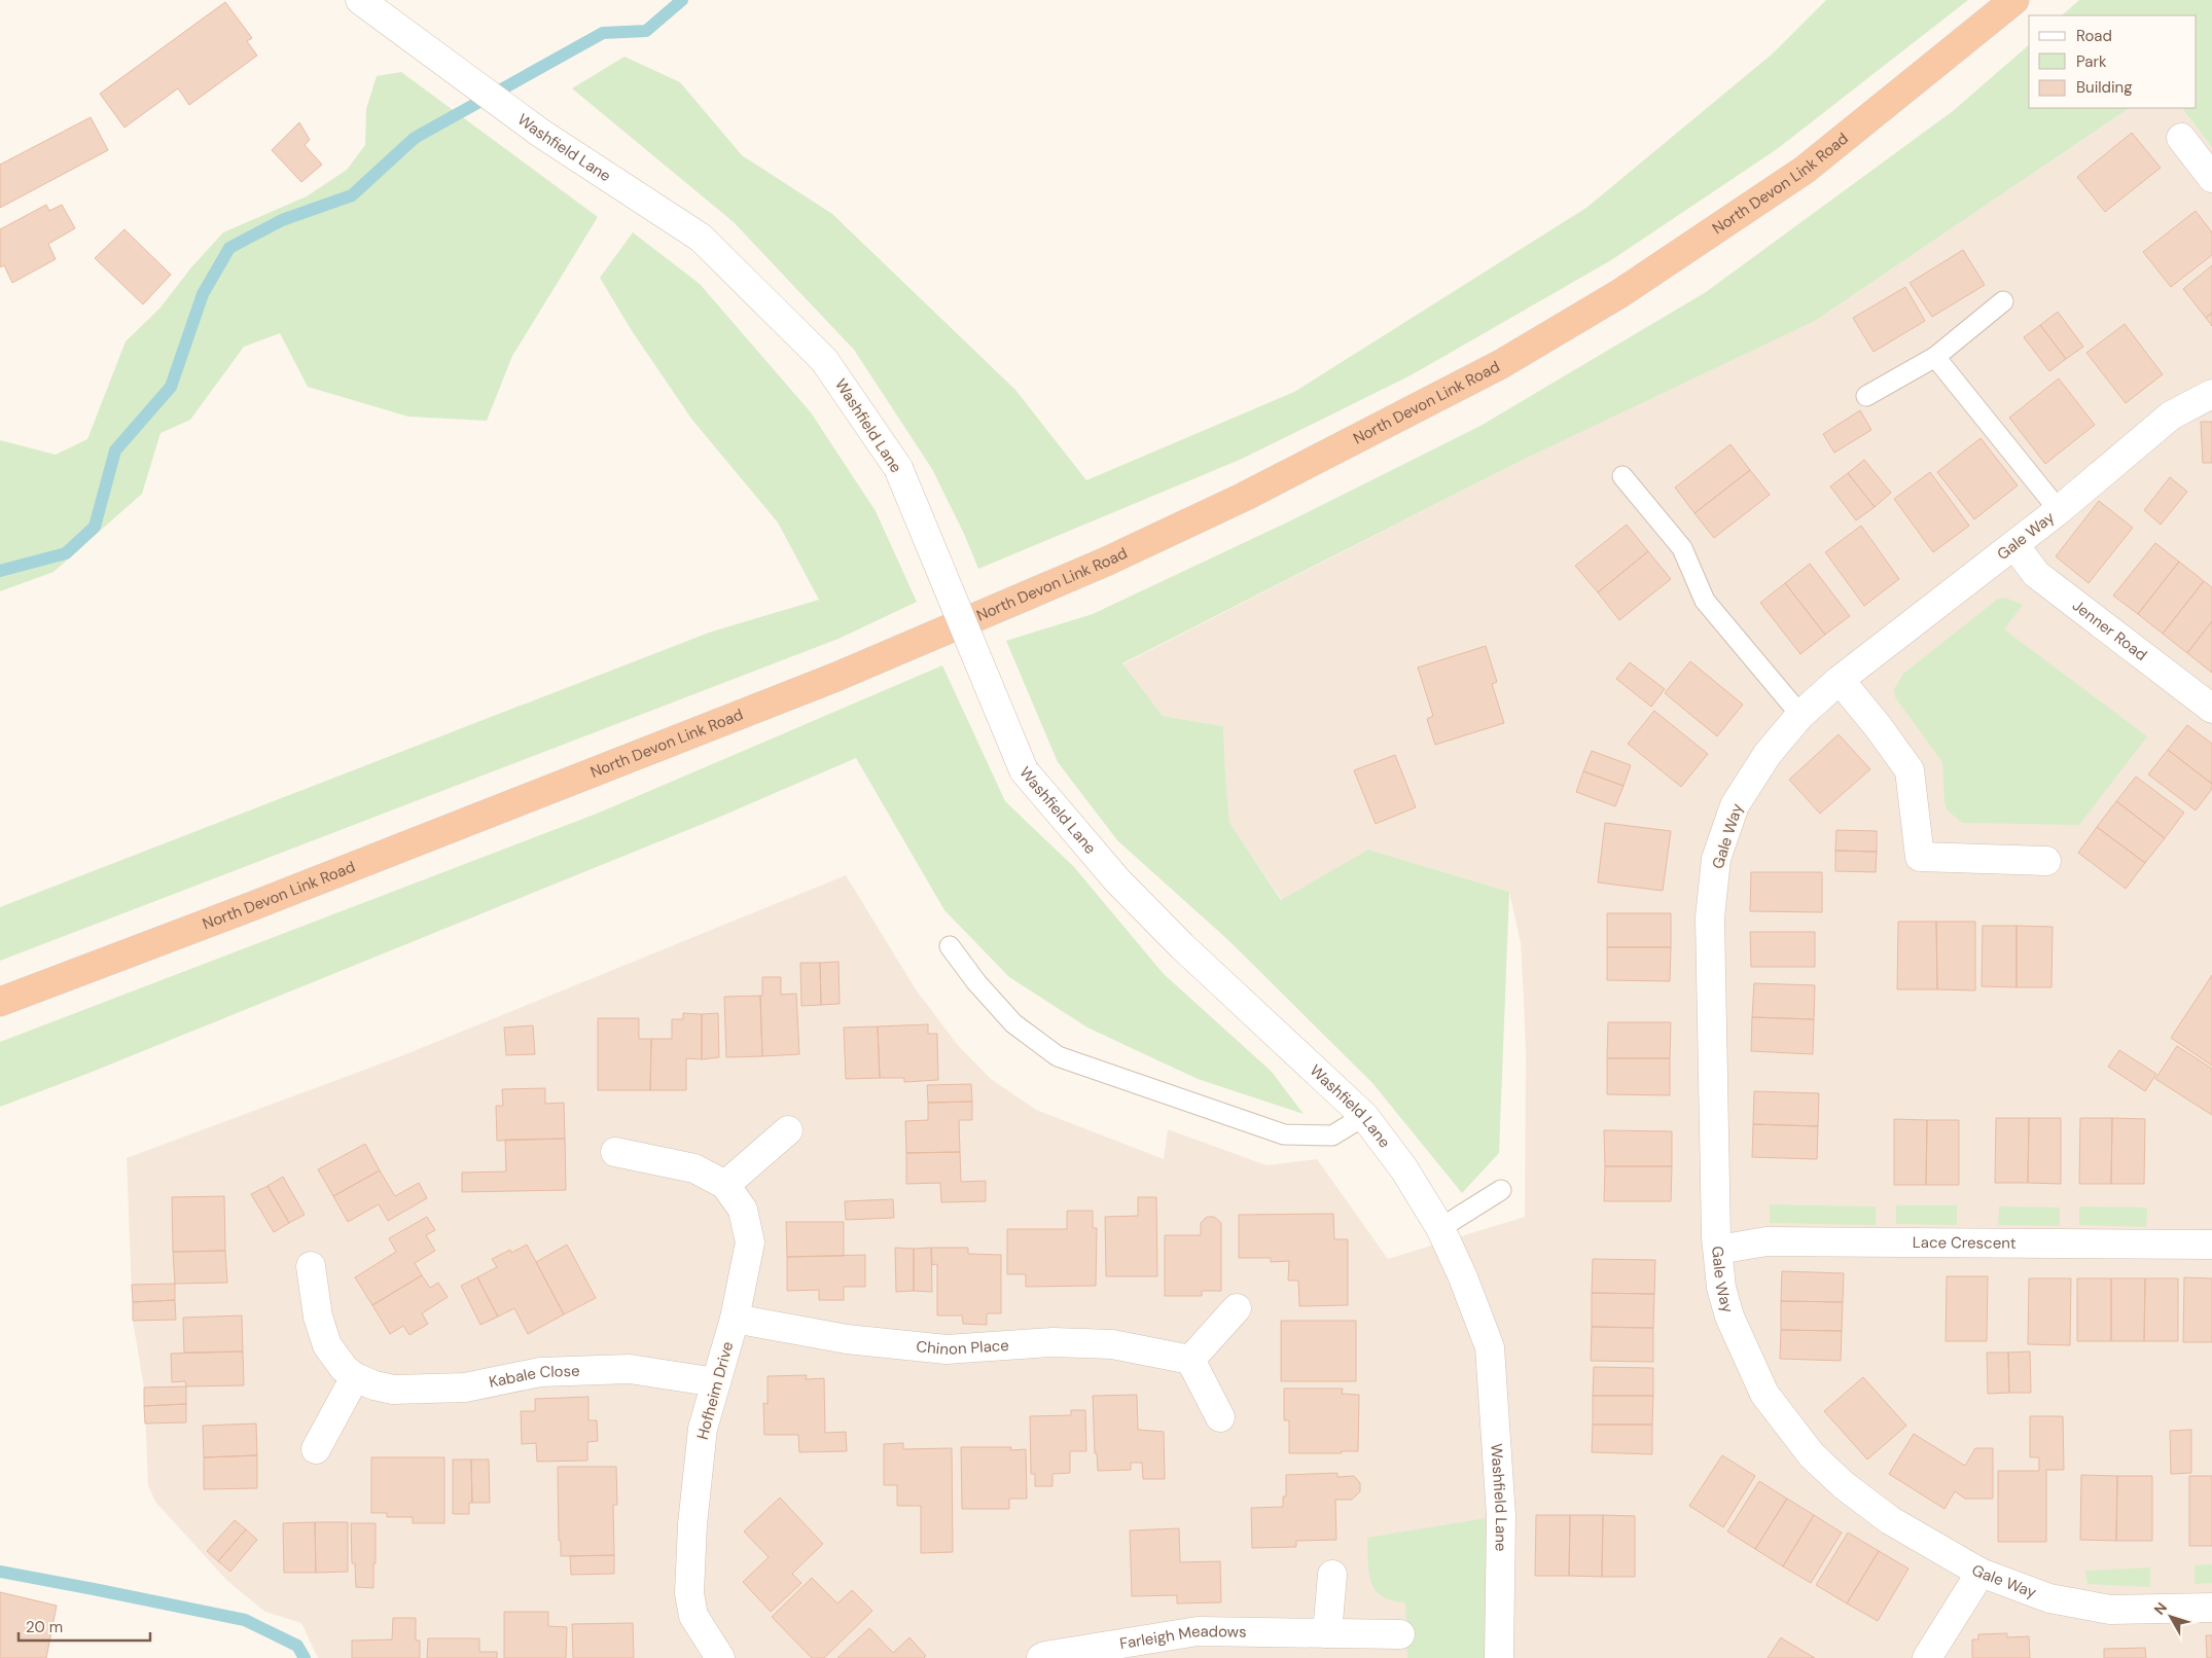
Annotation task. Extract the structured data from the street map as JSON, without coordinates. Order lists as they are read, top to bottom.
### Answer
{
  "streets": {
    "highway": ["North Devon Link Road"],
    "street": [
      "Washfield Lane",
      "Gale Way",
      "Jenner Road",
      "Lace Crescent",
      "Chinon Place",
      "Kabale Close",
      "Hofheim Drive",
      "Farleigh Meadows"
    ]
  },
  "crossings": [
    ["Gale Way", "Jenner Road"],
    ["Gale Way", "Lace Crescent"],
    ["Chinon Place", "Hofheim Drive"],
    ["Kabale Close", "Hofheim Drive"]
  ],
  "legend": ["Road", "Park", "Building"],
  "scale_bar": "20 m",
  "north": "top left"
}
